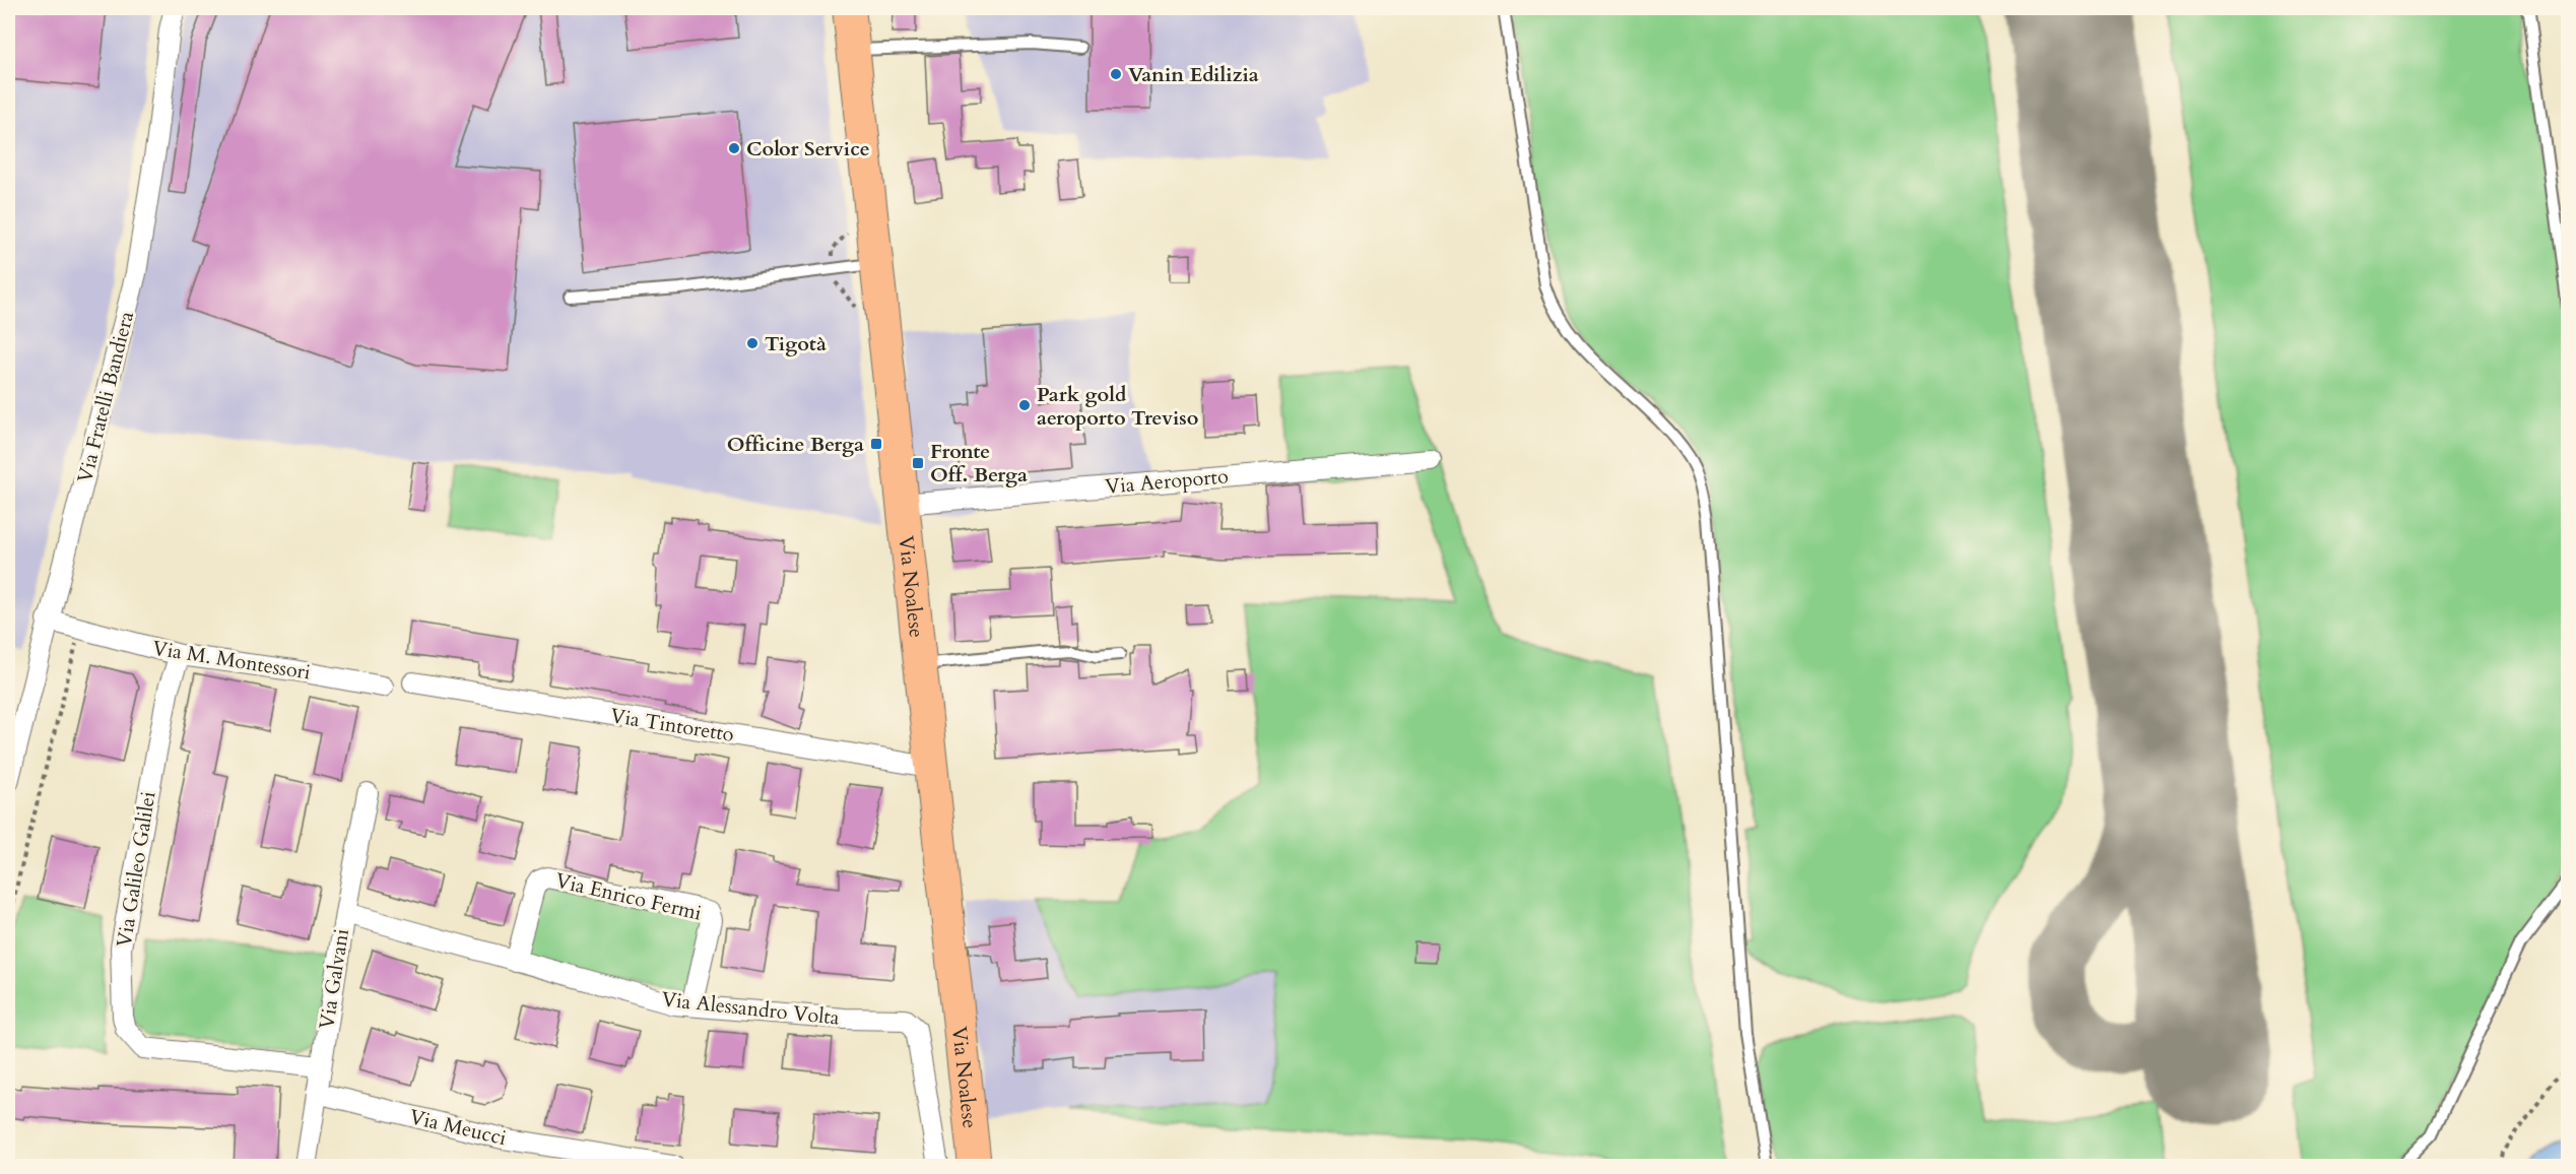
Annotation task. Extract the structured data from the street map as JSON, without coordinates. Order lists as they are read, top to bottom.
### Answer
{
  "streets": {
    "main road": ["Via Noalese"],
    "street": [
      "Via Fratelli Bandiera",
      "Via Aeroporto",
      "Via M. Montessori",
      "Via Tintoretto",
      "Via Galileo Galilei",
      "Via Enrico Fermi",
      "Via Galvani",
      "Via Alessandro Volta",
      "Via Meucci"
    ]
  },
  "crossings": [
    ["Via Fratelli Bandiera", "Via M. Montessori"],
    ["Via Aeroporto", "Via Noalese"],
    ["Via Noalese", "Via Tintoretto"],
    ["Via M. Montessori", "Via Galileo Galilei"],
    ["Via Galileo Galilei", "Via Galvani"],
    ["Via Enrico Fermi", "Via Alessandro Volta"],
    ["Via Galvani", "Via Alessandro Volta"],
    ["Via Galvani", "Via Meucci"]
  ],
  "places": {
    "other": [
      "Vanin Edilizia",
      "Color Service",
      "Tigotà",
      "Park gold aeroporto Treviso"
    ],
    "transit": ["Officine Berga", "Fronte Off. Berga"]
  }
}
